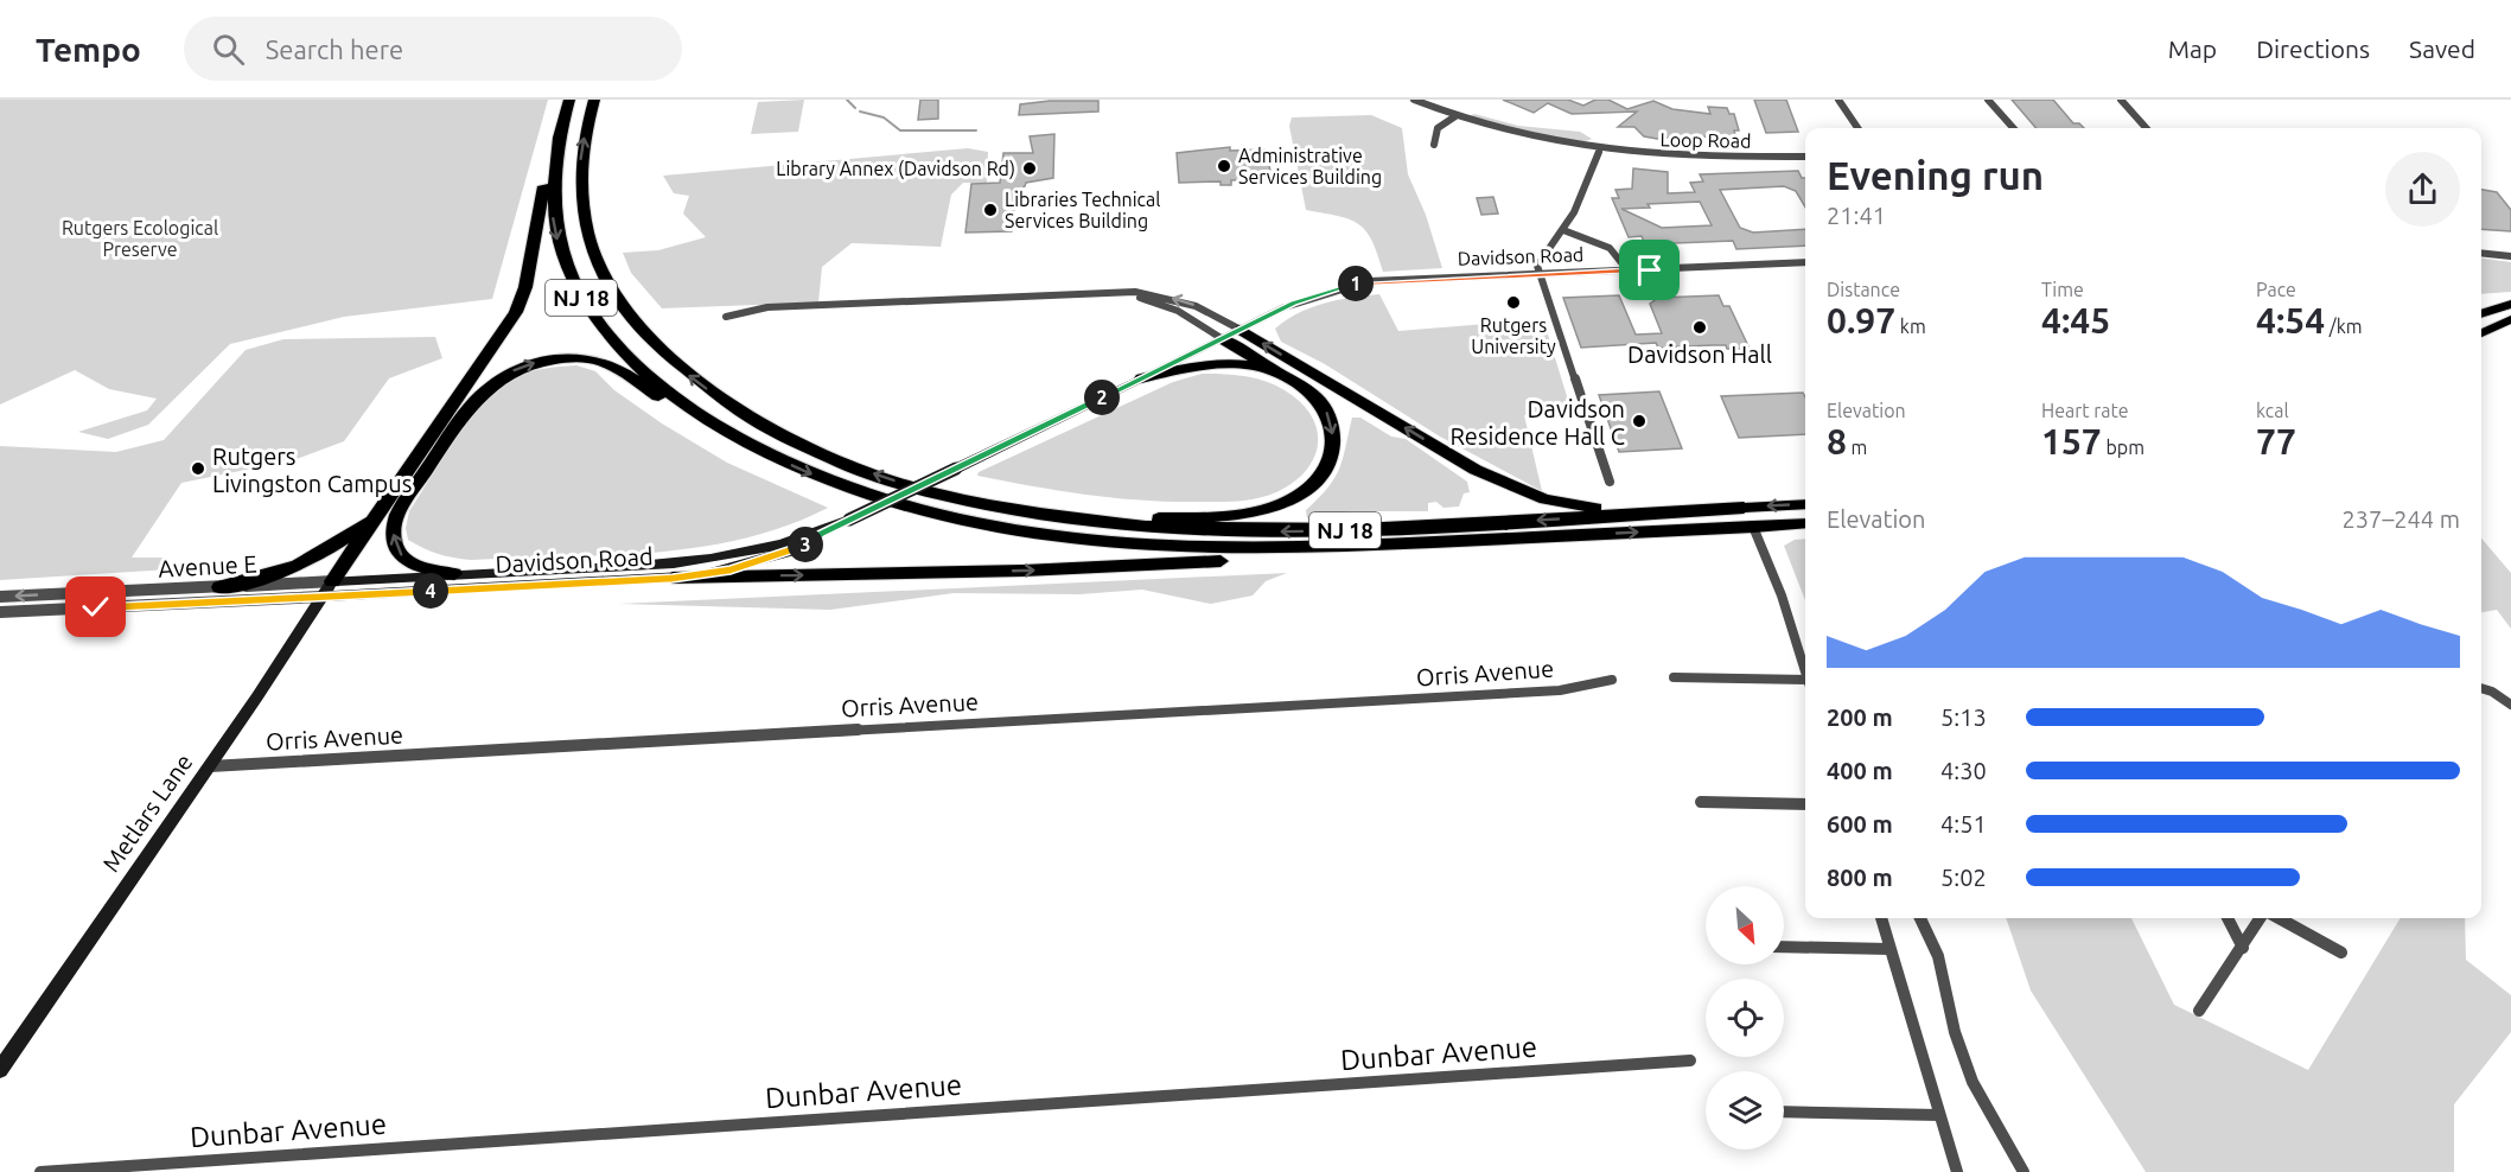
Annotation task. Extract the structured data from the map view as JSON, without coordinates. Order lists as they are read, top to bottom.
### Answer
{
  "streets": {
    "highway": ["NJ 18"],
    "main road": ["Davidson Road", "Metlars Lane"],
    "street": [
      "Loop Road",
      "Avenue E",
      "Orris Avenue",
      "Dunbar Avenue"
    ]
  },
  "crossings": [
    ["Davidson Road", "Avenue E"],
    ["Davidson Road", "Metlars Lane"],
    ["Avenue E", "Metlars Lane"],
    ["Orris Avenue", "Metlars Lane"]
  ],
  "parks": ["Rutgers Ecological Preserve"],
  "places": [
    "Administrative Services Building",
    "Library Annex (Davidson Rd)",
    "Libraries Technical Services Building",
    "Rutgers University",
    "Davidson Hall",
    "Davidson Residence Hall C",
    "Rutgers Livingston Campus"
  ],
  "north": "bottom right",
  "page": {
    "header": "Tempo",
    "search": "Search here",
    "nav": ["Map", "Directions", "Saved"],
    "heading": ["Evening run", "21:41"],
    "stats": [
      ["Distance", "0.97 km"],
      ["Time", "4:45"],
      ["Pace", "4:54 /km"],
      ["Elevation", "8 m"],
      ["Heart rate", "157 bpm"],
      ["kcal", "77"]
    ],
    "pins": [
      "1",
      "2",
      "3",
      "4"
    ],
    "chart": ["Elevation", "237–244 m"],
    "list": [
      {
        "name": "200 m",
        "note": "5:13"
      },
      {
        "name": "400 m",
        "note": "4:30"
      },
      {
        "name": "600 m",
        "note": "4:51"
      },
      {
        "name": "800 m",
        "note": "5:02"
      }
    ]
  }
}
